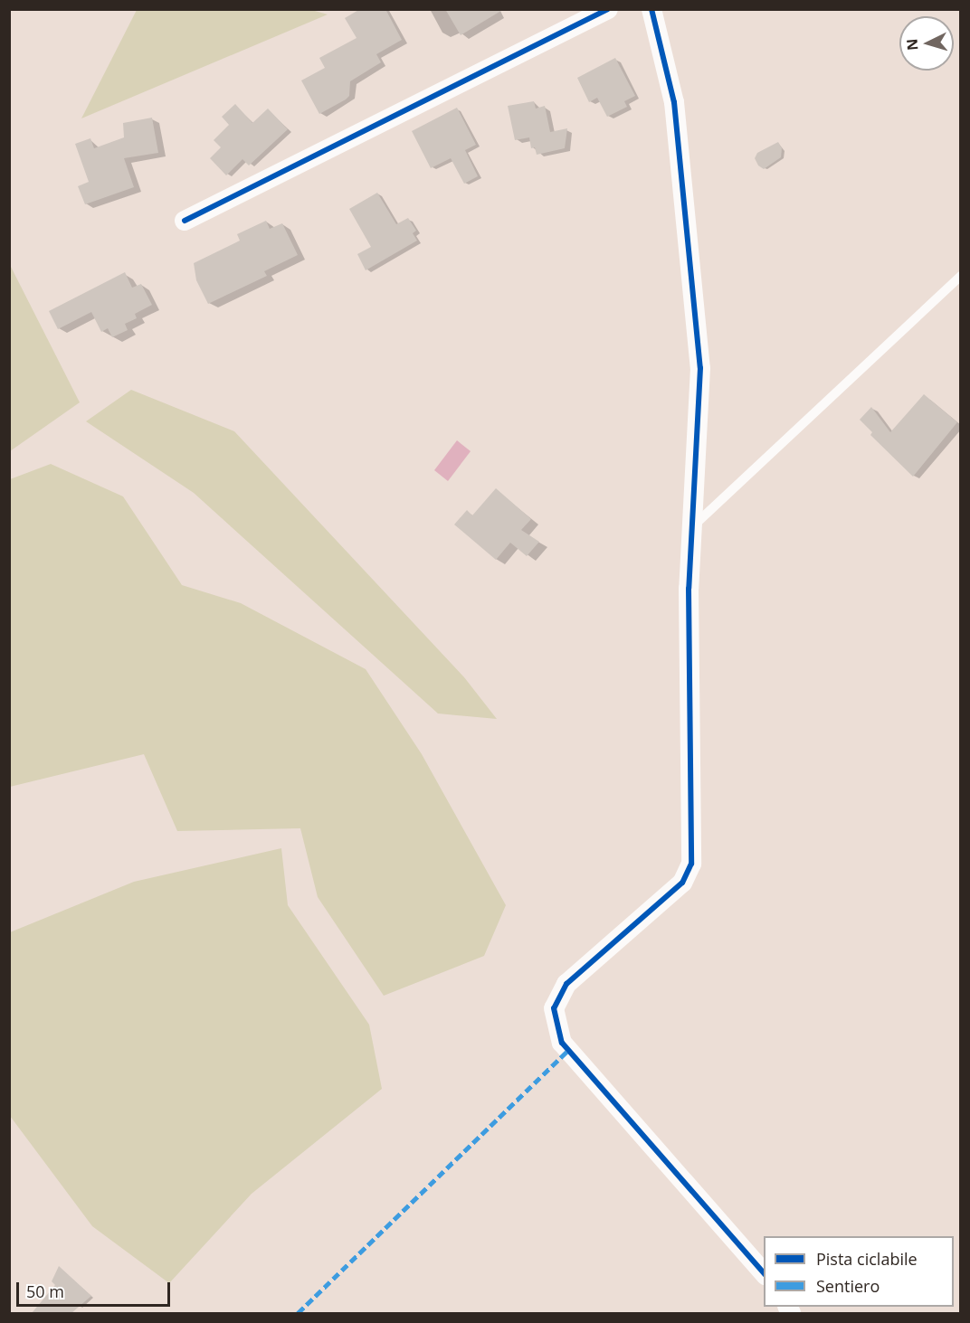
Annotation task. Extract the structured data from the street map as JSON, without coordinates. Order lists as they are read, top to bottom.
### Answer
{
  "legend": ["Pista ciclabile", "Sentiero"],
  "scale_bar": "50 m",
  "north": "left"
}
